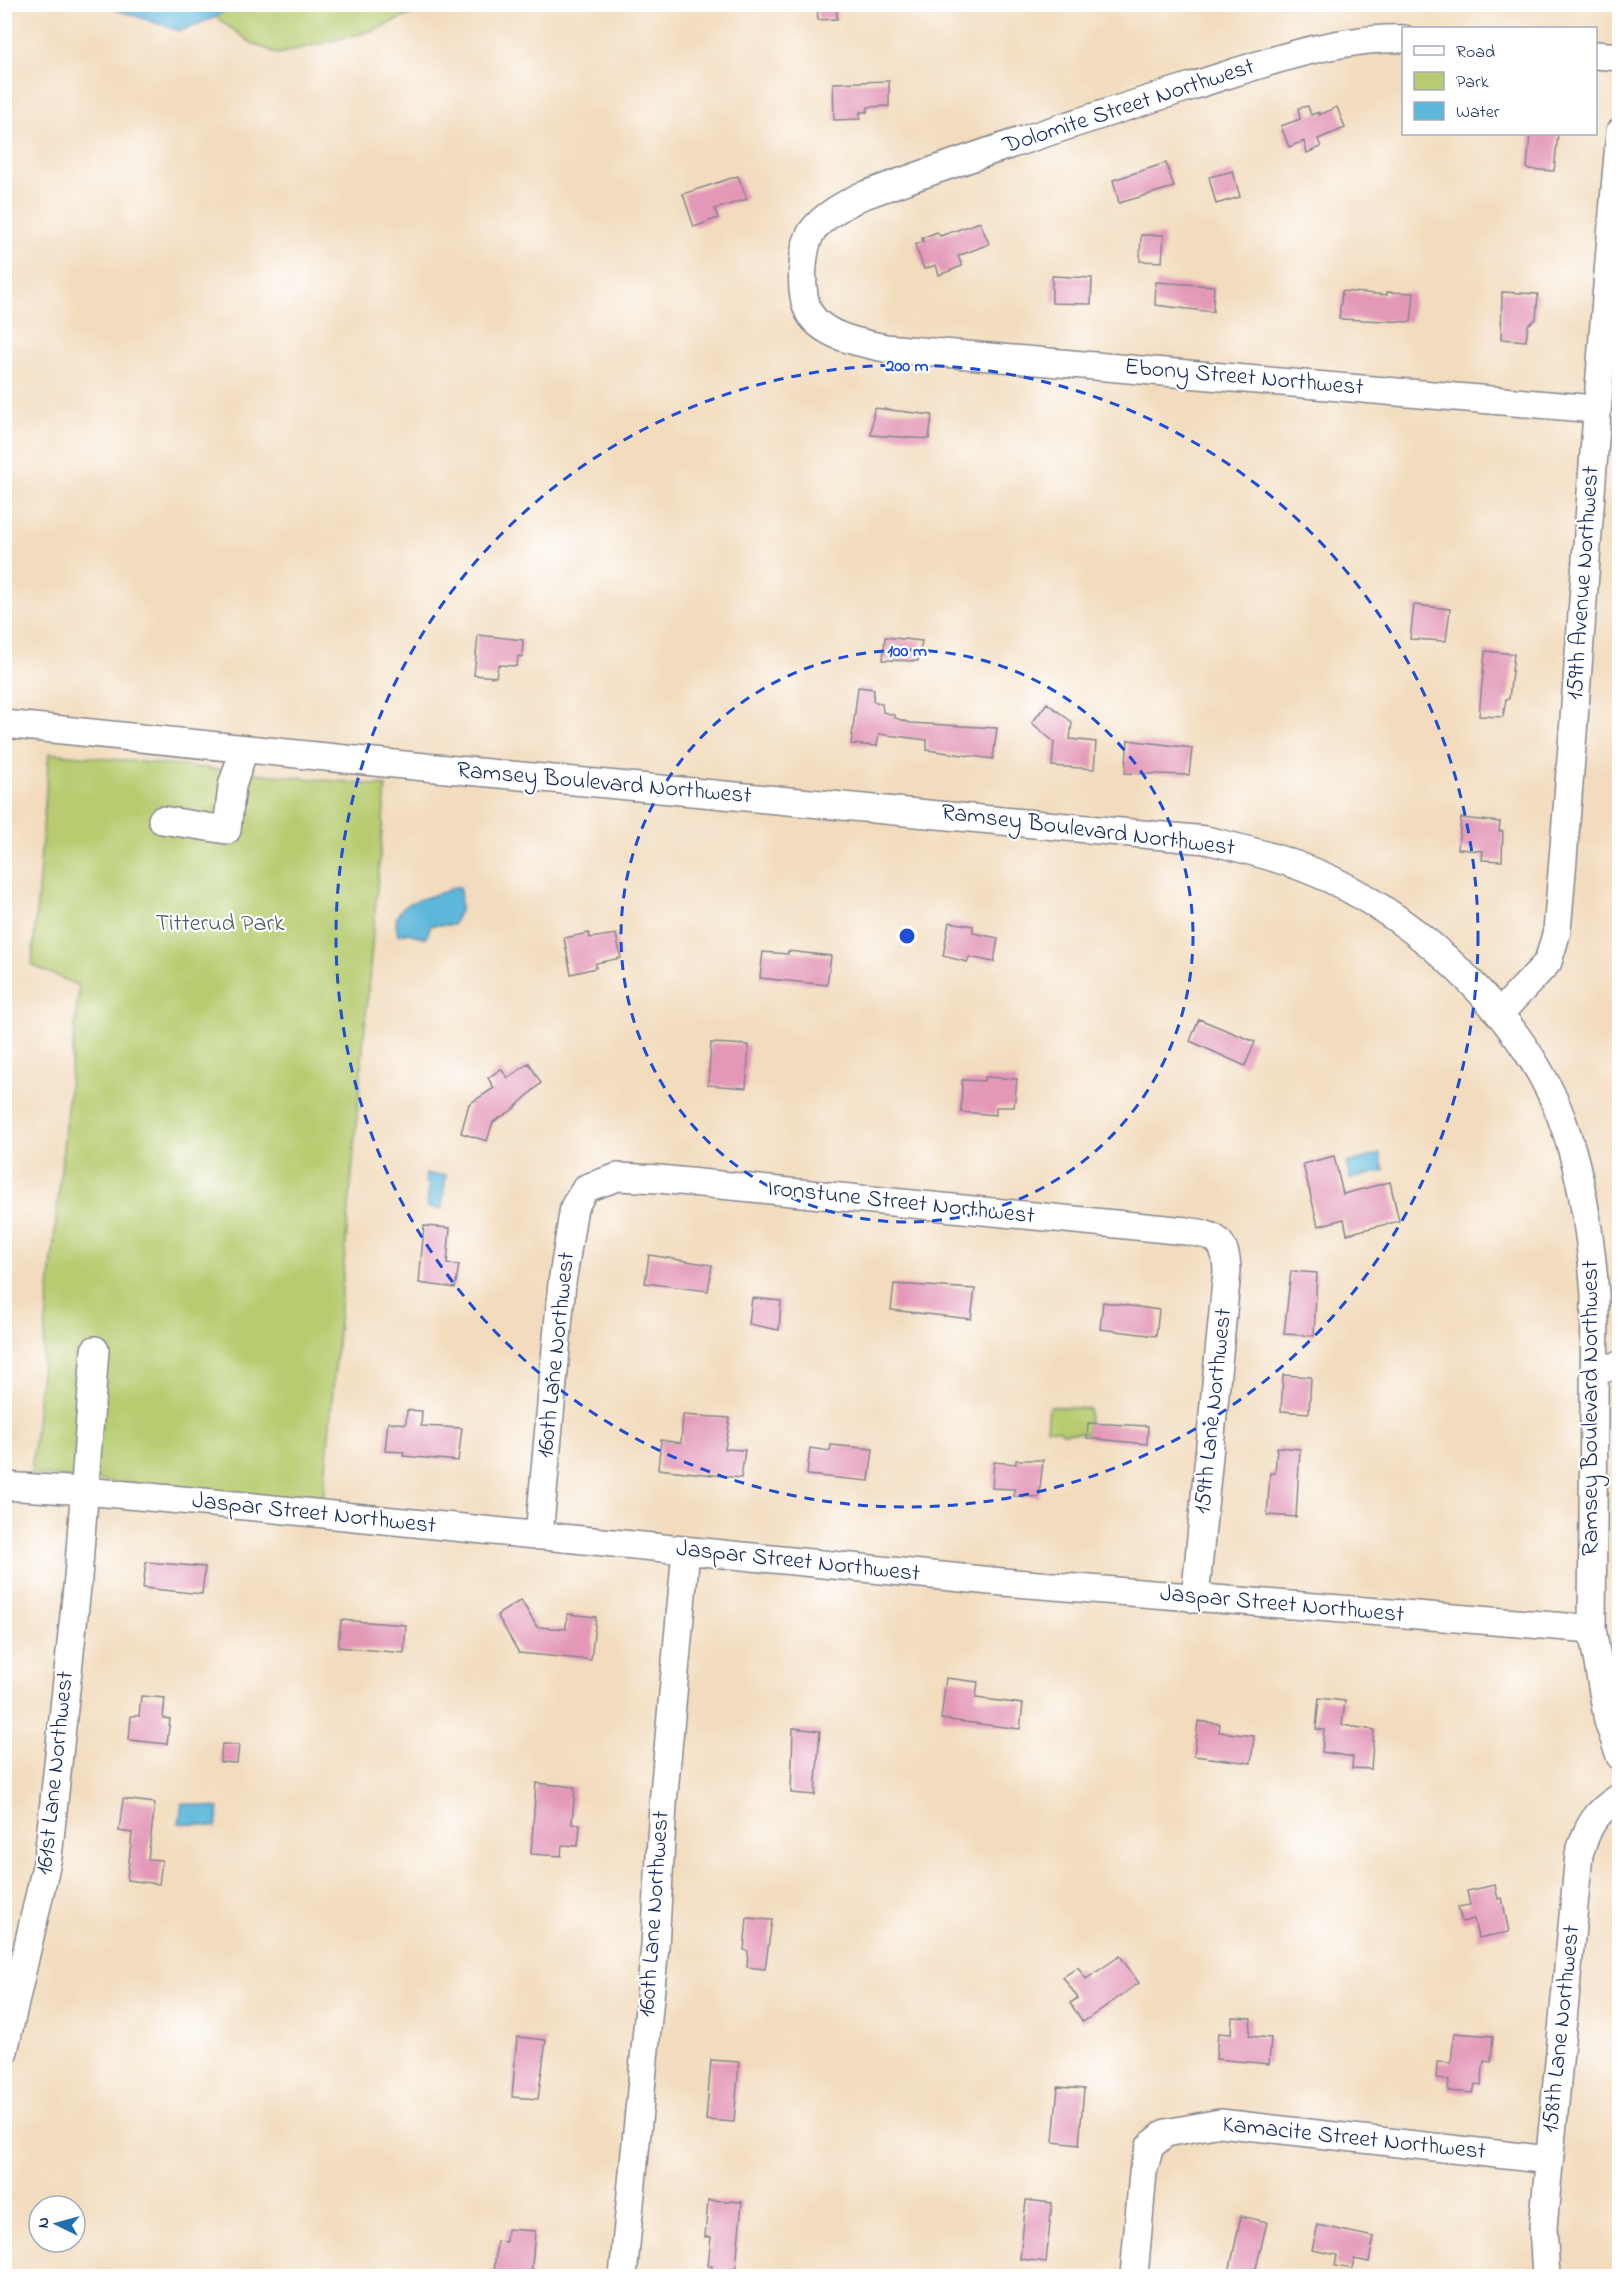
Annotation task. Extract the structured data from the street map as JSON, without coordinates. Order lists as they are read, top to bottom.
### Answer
{
  "streets": {
    "street": [
      "Dolomite Street Northwest",
      "Ebony Street Northwest",
      "159th Avenue Northwest",
      "Ramsey Boulevard Northwest",
      "Ironstune Street Northwest",
      "160th Lane Northwest",
      "159th Lane Northwest",
      "Jaspar Street Northwest",
      "161st Lane Northwest",
      "158th Lane Northwest",
      "Kamacite Street Northwest"
    ]
  },
  "crossings": [
    ["Dolomite Street Northwest", "Ebony Street Northwest"],
    ["Ebony Street Northwest", "159th Avenue Northwest"],
    ["159th Avenue Northwest", "Ramsey Boulevard Northwest"],
    ["Ramsey Boulevard Northwest", "Jaspar Street Northwest"],
    ["Ironstune Street Northwest", "160th Lane Northwest"],
    ["Ironstune Street Northwest", "159th Lane Northwest"],
    ["160th Lane Northwest", "Jaspar Street Northwest"],
    ["159th Lane Northwest", "Jaspar Street Northwest"],
    ["Jaspar Street Northwest", "161st Lane Northwest"],
    ["158th Lane Northwest", "Kamacite Street Northwest"]
  ],
  "parks": ["Titterud Park"],
  "legend": ["Road", "Park", "Water"],
  "north": "left",
  "rings": ["200 m", "100 m"]
}
